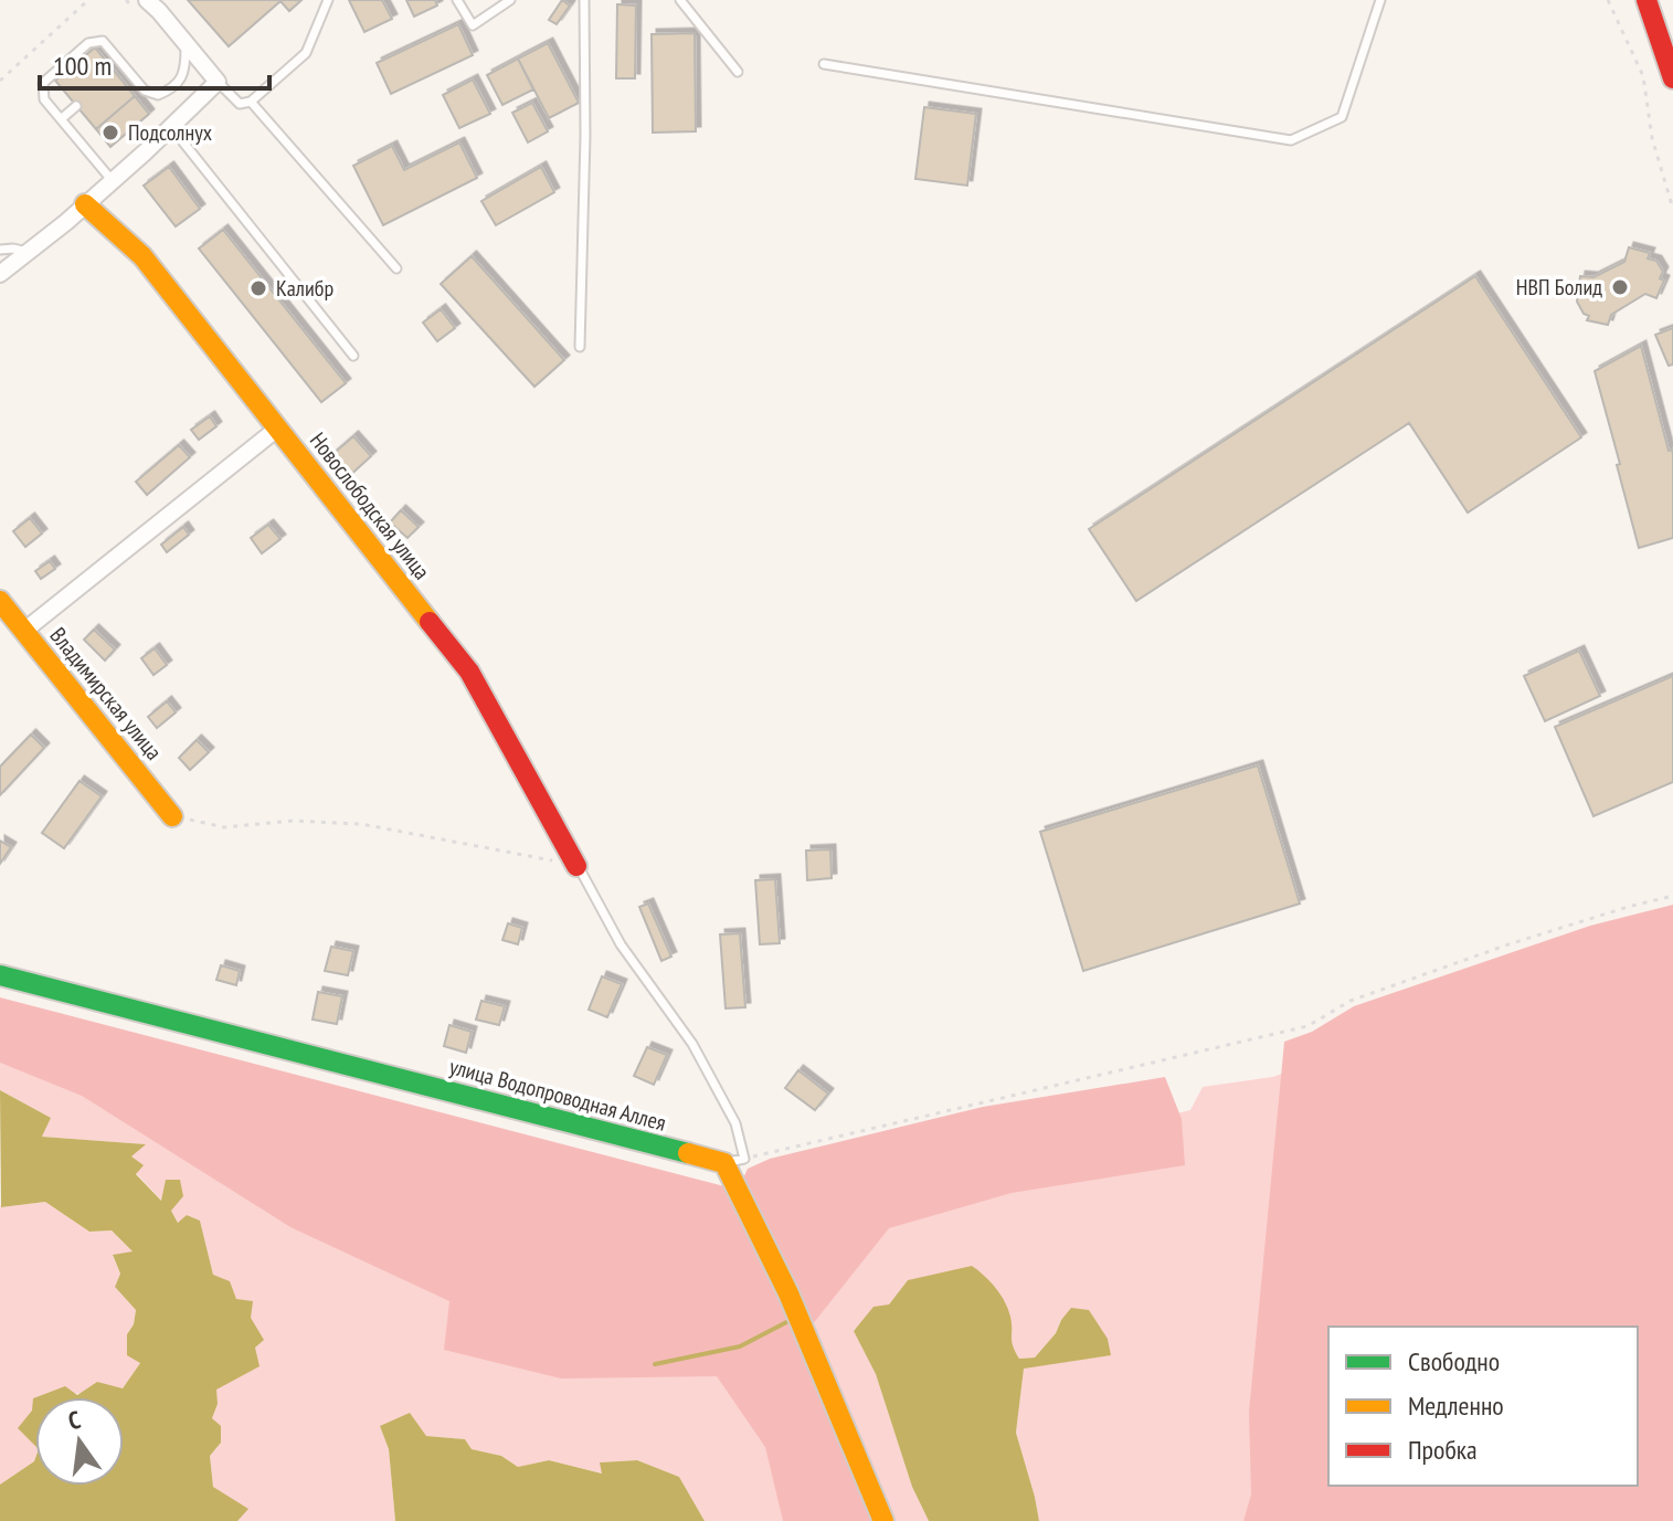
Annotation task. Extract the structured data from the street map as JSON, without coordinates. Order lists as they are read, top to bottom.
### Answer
{
  "streets": {
    "street": ["Новослободская улица", "Владимирская улица", "улица Водопроводная Аллея"]
  },
  "places": ["Подсолнух", "НВП Болид", "Калибр"],
  "legend": ["Свободно", "Медленно", "Пробка"],
  "scale_bar": "100 m",
  "north": "top"
}
